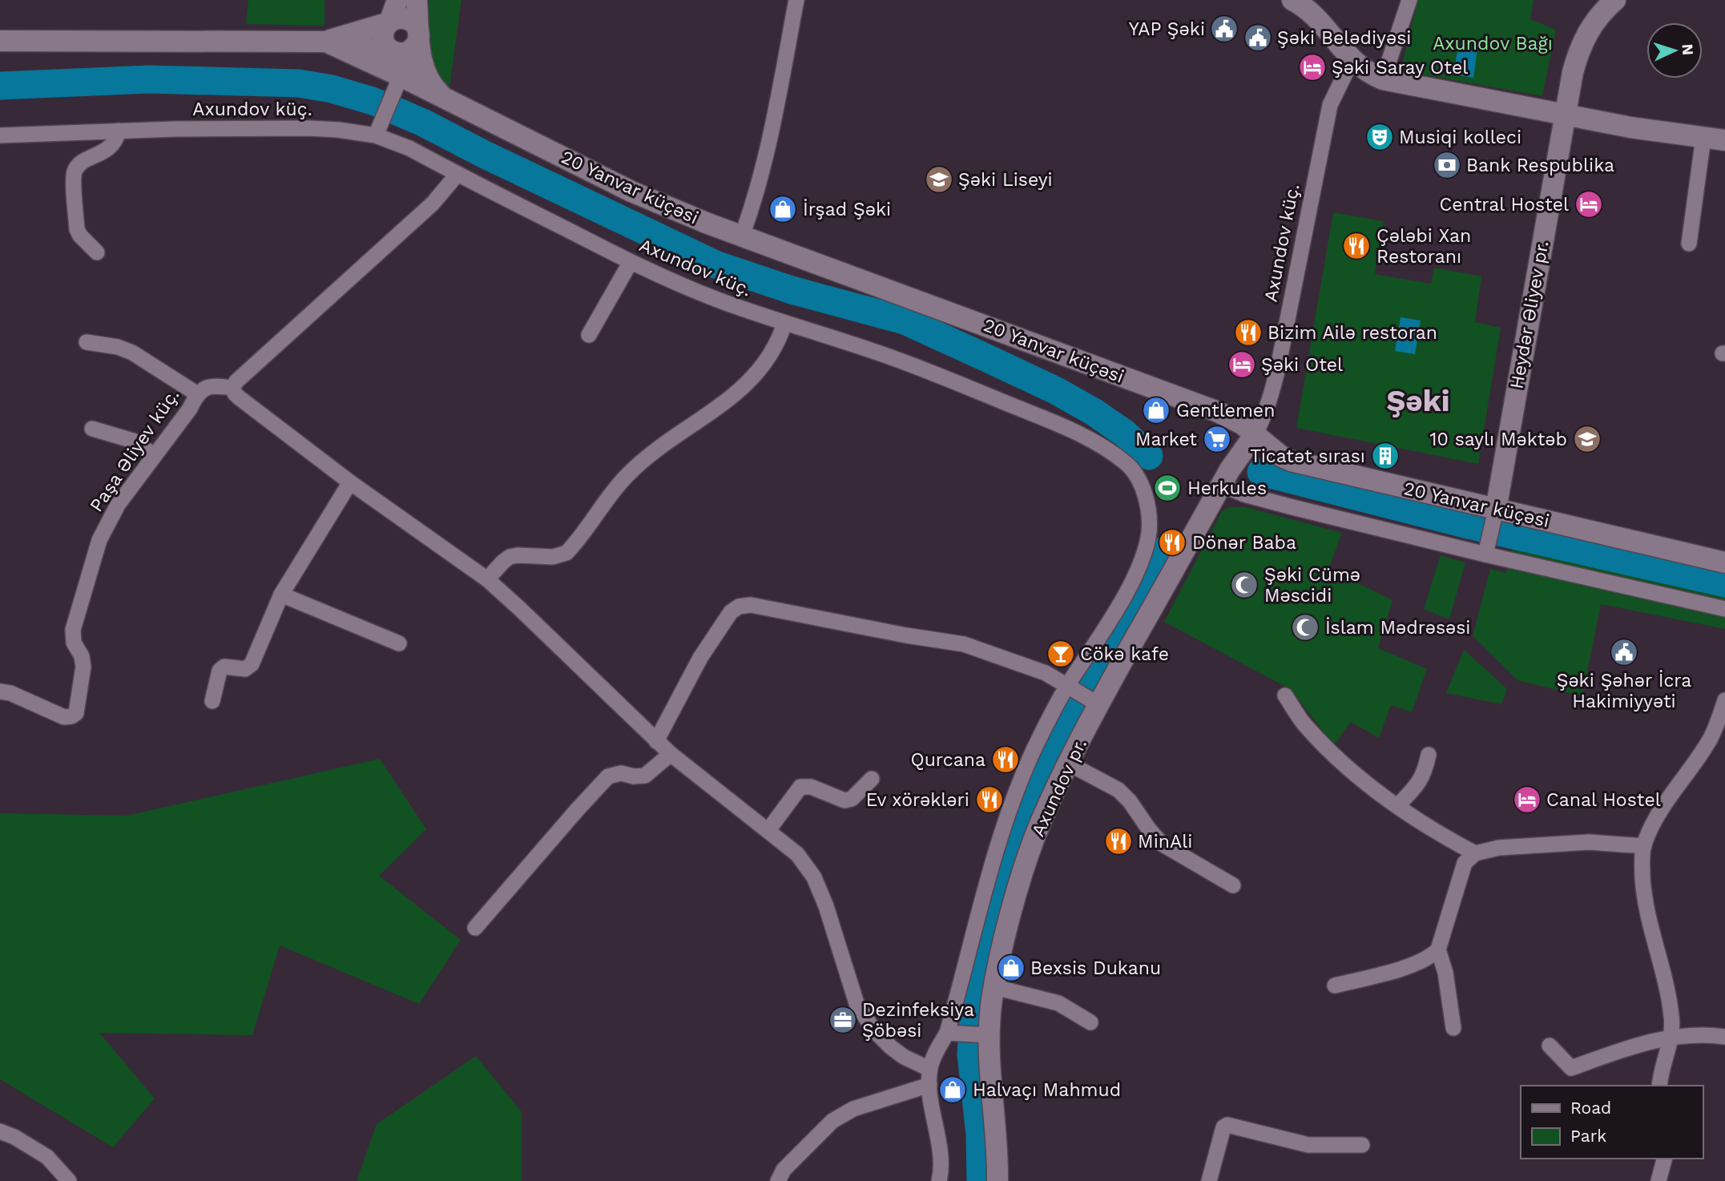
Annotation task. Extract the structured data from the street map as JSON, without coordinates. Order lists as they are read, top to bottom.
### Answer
{
  "streets": {
    "main road": ["20 Yanvar küçəsi", "Heydər Əliyev pr.", "Axundov pr."],
    "street": ["Axundov küç.", "Paşa Əliyev küç."]
  },
  "crossings": [
    ["Axundov küç.", "20 Yanvar küçəsi"],
    ["Axundov küç.", "Axundov pr."],
    ["20 Yanvar küçəsi", "Heydər Əliyev pr."],
    ["20 Yanvar küçəsi", "Axundov pr."]
  ],
  "districts": ["Şəki"],
  "parks": ["Axundov Bağı"],
  "places": {
    "public building": ["YAP Şəki", "Şəki Belədiyəsi", "Şəki Şəhər İcra Hakimiyyəti"],
    "hotel": [
      "Şəki Saray Otel",
      "Central Hostel",
      "Şəki Otel",
      "Canal Hostel"
    ],
    "theatre": ["Musiqi kolleci"],
    "bank": ["Bank Respublika"],
    "school or university": ["Şəki Liseyi", "10 saylı Məktəb"],
    "shop": [
      "İrşad Şəki",
      "Gentlemen",
      "Bexsis Dukanu",
      "Halvaçı Mahmud"
    ],
    "restaurant": [
      "Çələbi Xan Restoranı",
      "Bizim Ailə restoran",
      "Dönər Baba",
      "Qurcana",
      "Ev xörəkləri",
      "MinAli"
    ],
    "supermarket": ["Market"],
    "building": ["Ticatət sırası"],
    "sports": ["Herkules"],
    "mosque": ["Şəki Cümə Məscidi", "İslam Mədrəsəsi"],
    "bar": ["Cökə kafe"],
    "office": ["Dezinfeksiya Şöbəsi"]
  },
  "legend": ["Road", "Park"],
  "north": "right"
}
